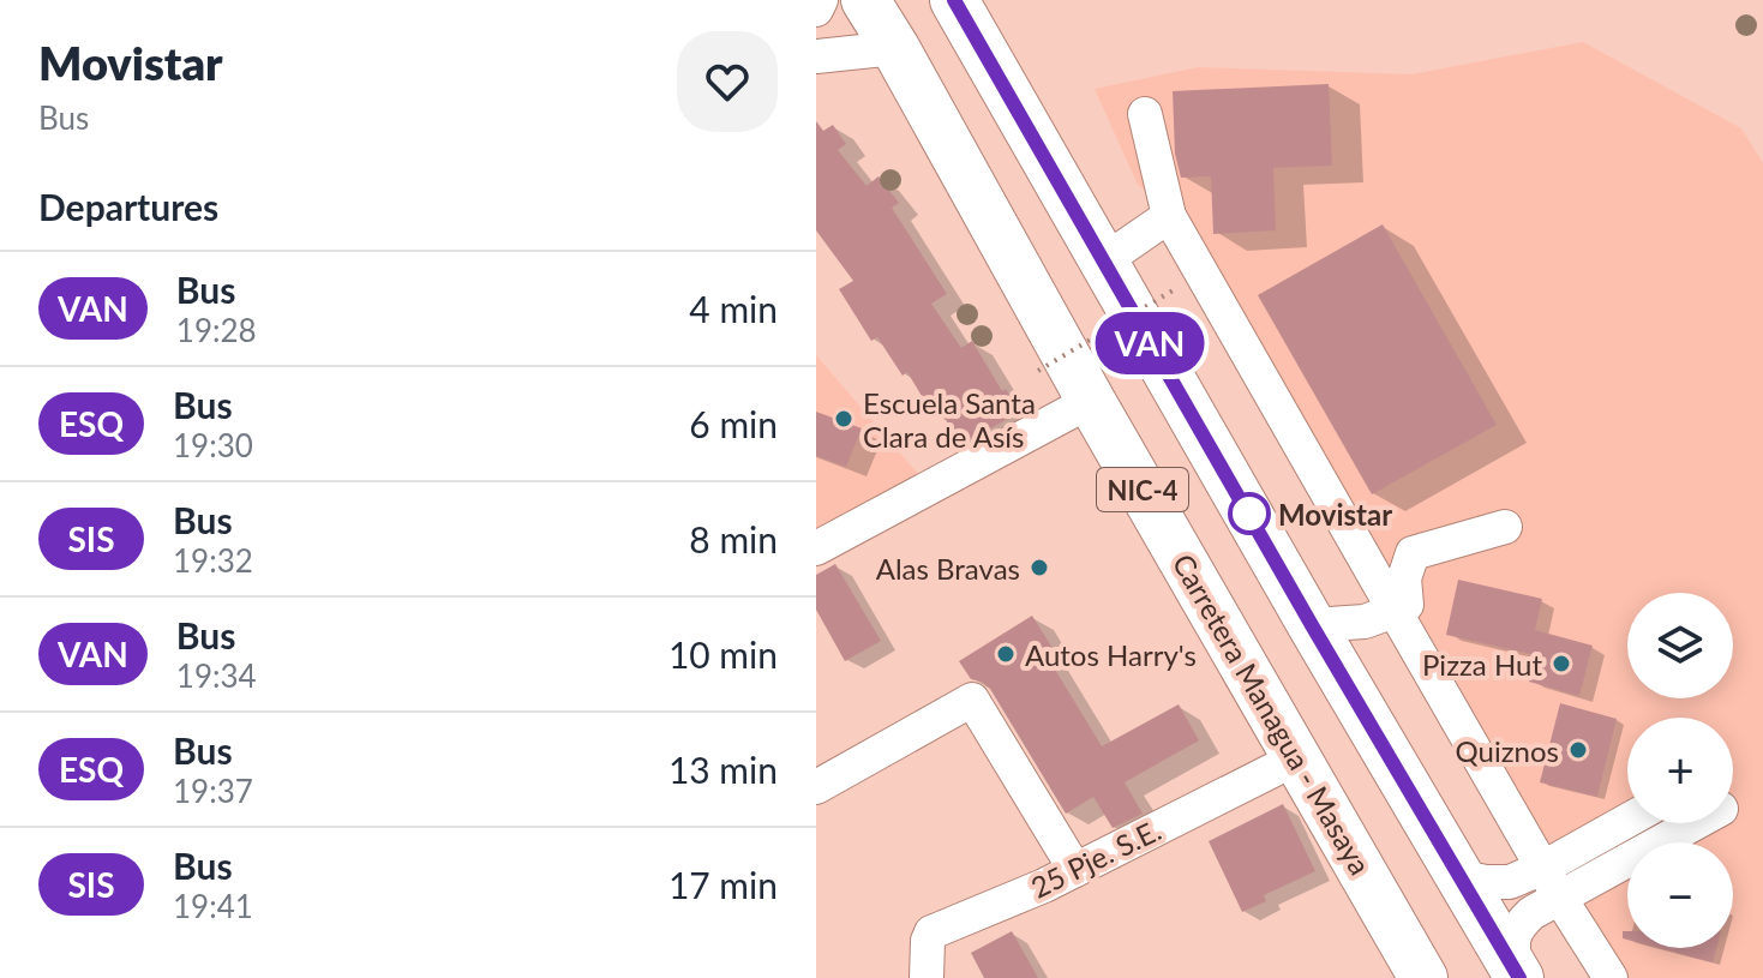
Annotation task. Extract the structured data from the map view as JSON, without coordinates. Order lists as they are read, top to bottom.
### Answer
{
  "streets": {
    "highway": ["NIC-4", "Carretera Managua - Masaya"],
    "street": ["25 Pje. S.E."]
  },
  "crossings": [
    ["Carretera Managua - Masaya", "25 Pje. S.E."]
  ],
  "places": [
    "Escuela Santa Clara de Asís",
    "Movistar",
    "Alas Bravas",
    "Autos Harry's",
    "Pizza Hut",
    "Quiznos"
  ],
  "lines": ["bus line VAN"],
  "page": {
    "heading": [
      ["Movistar", "Bus"],
      "Departures"
    ],
    "on_map": "VAN",
    "list": [
      {
        "mark": "VAN",
        "name": "Bus",
        "note": "19:28",
        "value": "4 min"
      },
      {
        "mark": "ESQ",
        "name": "Bus",
        "note": "19:30",
        "value": "6 min"
      },
      {
        "mark": "SIS",
        "name": "Bus",
        "note": "19:32",
        "value": "8 min"
      },
      {
        "mark": "VAN",
        "name": "Bus",
        "note": "19:34",
        "value": "10 min"
      },
      {
        "mark": "ESQ",
        "name": "Bus",
        "note": "19:37",
        "value": "13 min"
      },
      {
        "mark": "SIS",
        "name": "Bus",
        "note": "19:41",
        "value": "17 min"
      }
    ],
    "map_buttons": ["+", "−"]
  }
}
